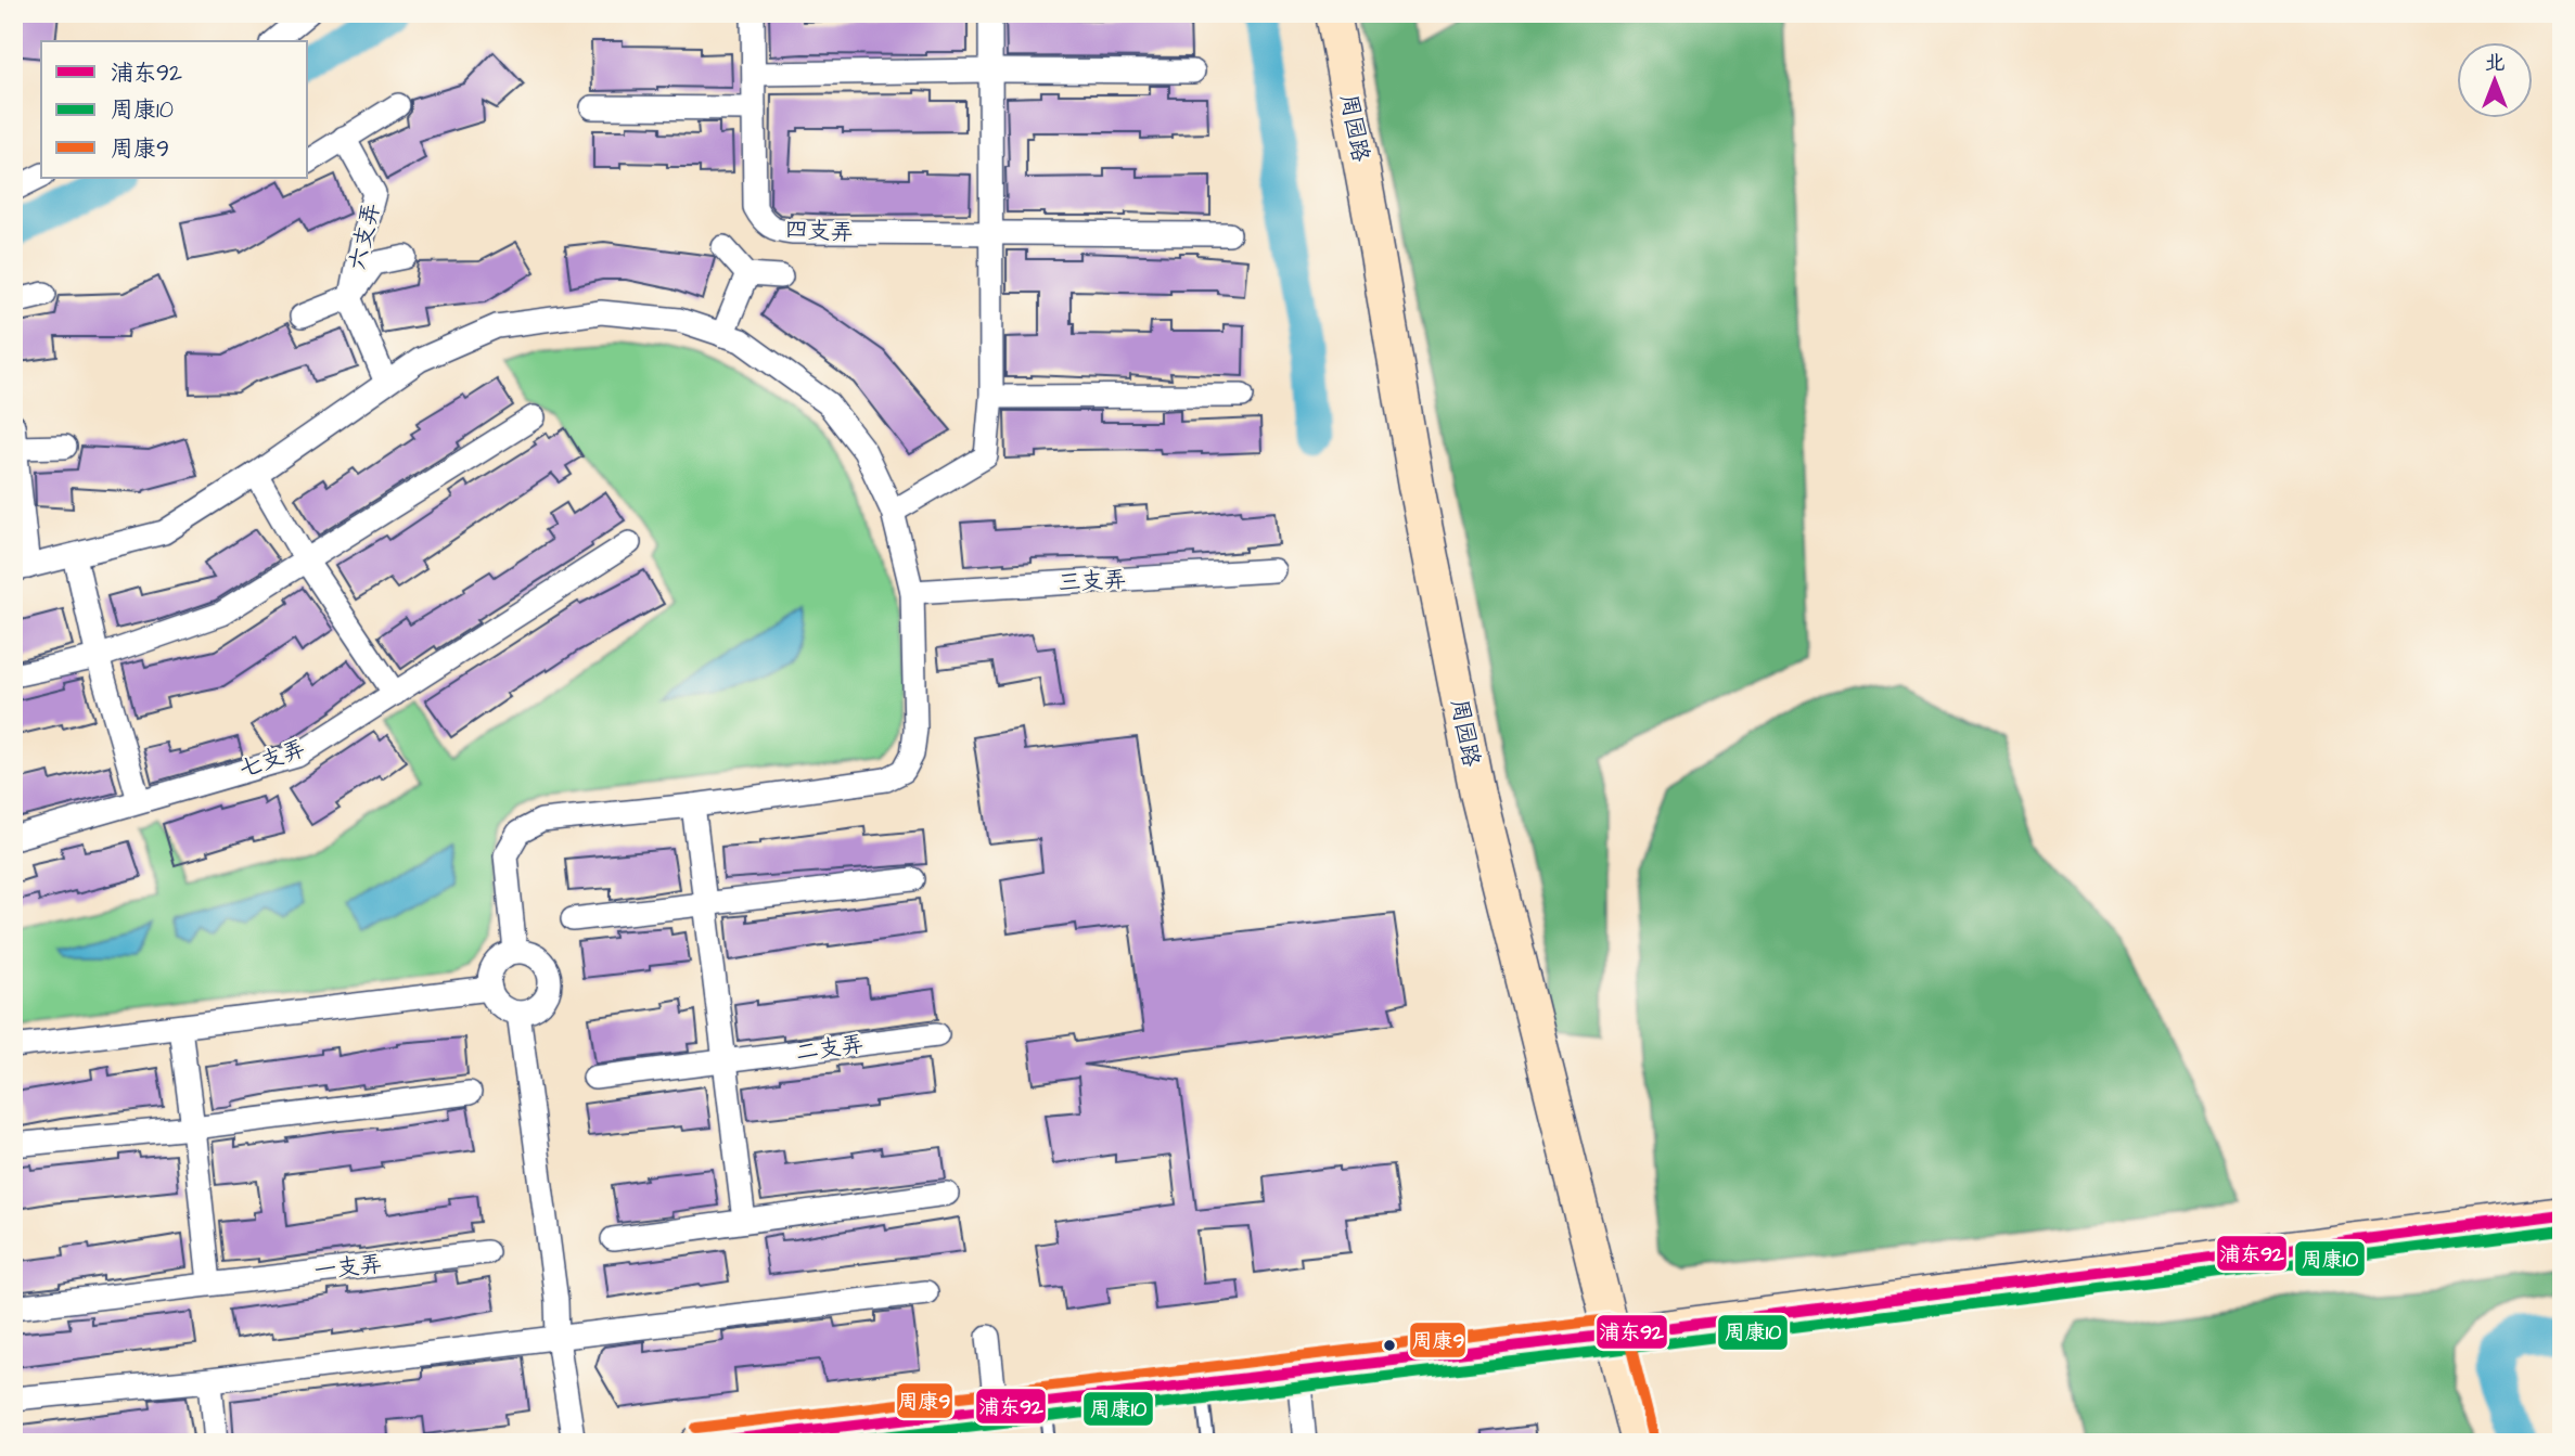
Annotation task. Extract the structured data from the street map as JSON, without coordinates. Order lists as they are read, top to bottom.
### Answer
{
  "streets": {
    "main road": ["周园路"],
    "street": [
      "四支弄",
      "六支弄",
      "三支弄",
      "七支弄",
      "二支弄",
      "一支弄"
    ]
  },
  "lines": ["transit line 浦东92", "transit line 周康10", "transit line 周康9"],
  "legend": ["浦东92", "周康10", "周康9"],
  "north": "top"
}
